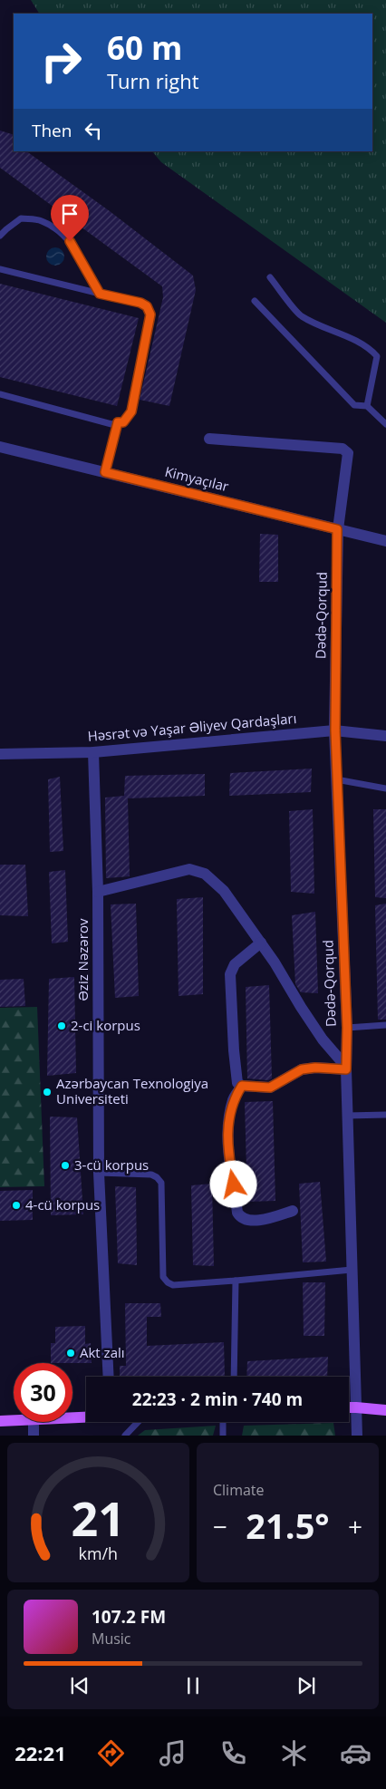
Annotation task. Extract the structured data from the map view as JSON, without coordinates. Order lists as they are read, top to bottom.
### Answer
{
  "streets": {
    "street": [
      "Kimyaçılar",
      "Dədə-Qorqud",
      "Həsrət və Yaşar Əliyev Qardaşları",
      "Əziz Nəzərov"
    ]
  },
  "crossings": [
    ["Kimyaçılar", "Dədə-Qorqud"],
    ["Dədə-Qorqud", "Həsrət və Yaşar Əliyev Qardaşları"],
    ["Həsrət və Yaşar Əliyev Qardaşları", "Əziz Nəzərov"]
  ],
  "places": [
    "2-ci korpus",
    "Azərbaycan Texnologiya Universiteti",
    "3-cü korpus",
    "4-cü korpus",
    "Akt zalı"
  ],
  "page": {
    "turn": ["60 m", "Turn right"],
    "then": "Then",
    "limit": "30",
    "trip": "22:23 · 2 min · 740 m",
    "tile": "Climate",
    "heat": ["−", "21.5°", "+"],
    "song": ["107.2 FM", "Music"],
    "tabs": "22:21",
    "gauge": ["21", "km/h"]
  }
}
